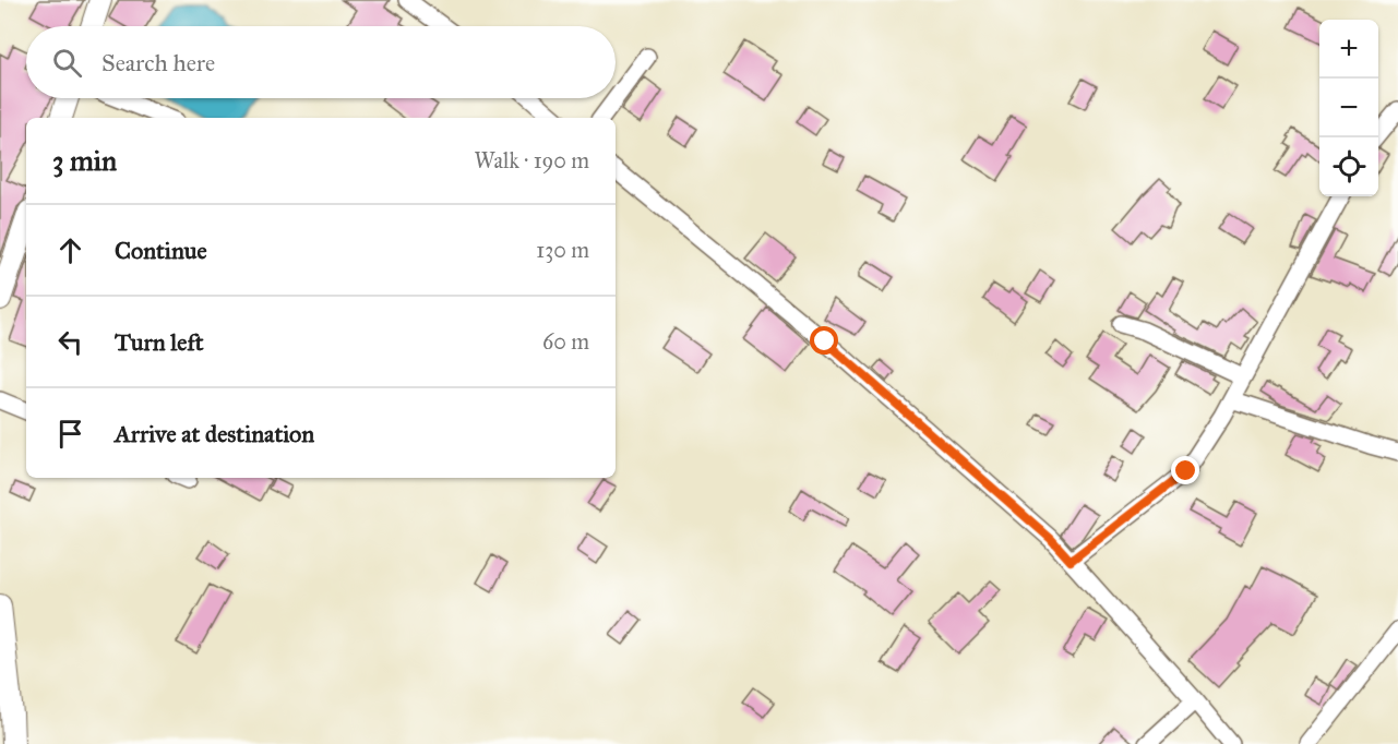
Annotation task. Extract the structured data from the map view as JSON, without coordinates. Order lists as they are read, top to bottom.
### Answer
{
  "page": {
    "map_buttons": ["+", "−"],
    "search": "Search here",
    "heading": ["3 min", "Walk · 190 m"],
    "list": [
      ["Continue", "130 m"],
      ["Turn left", "60 m"],
      "Arrive at destination"
    ]
  }
}
